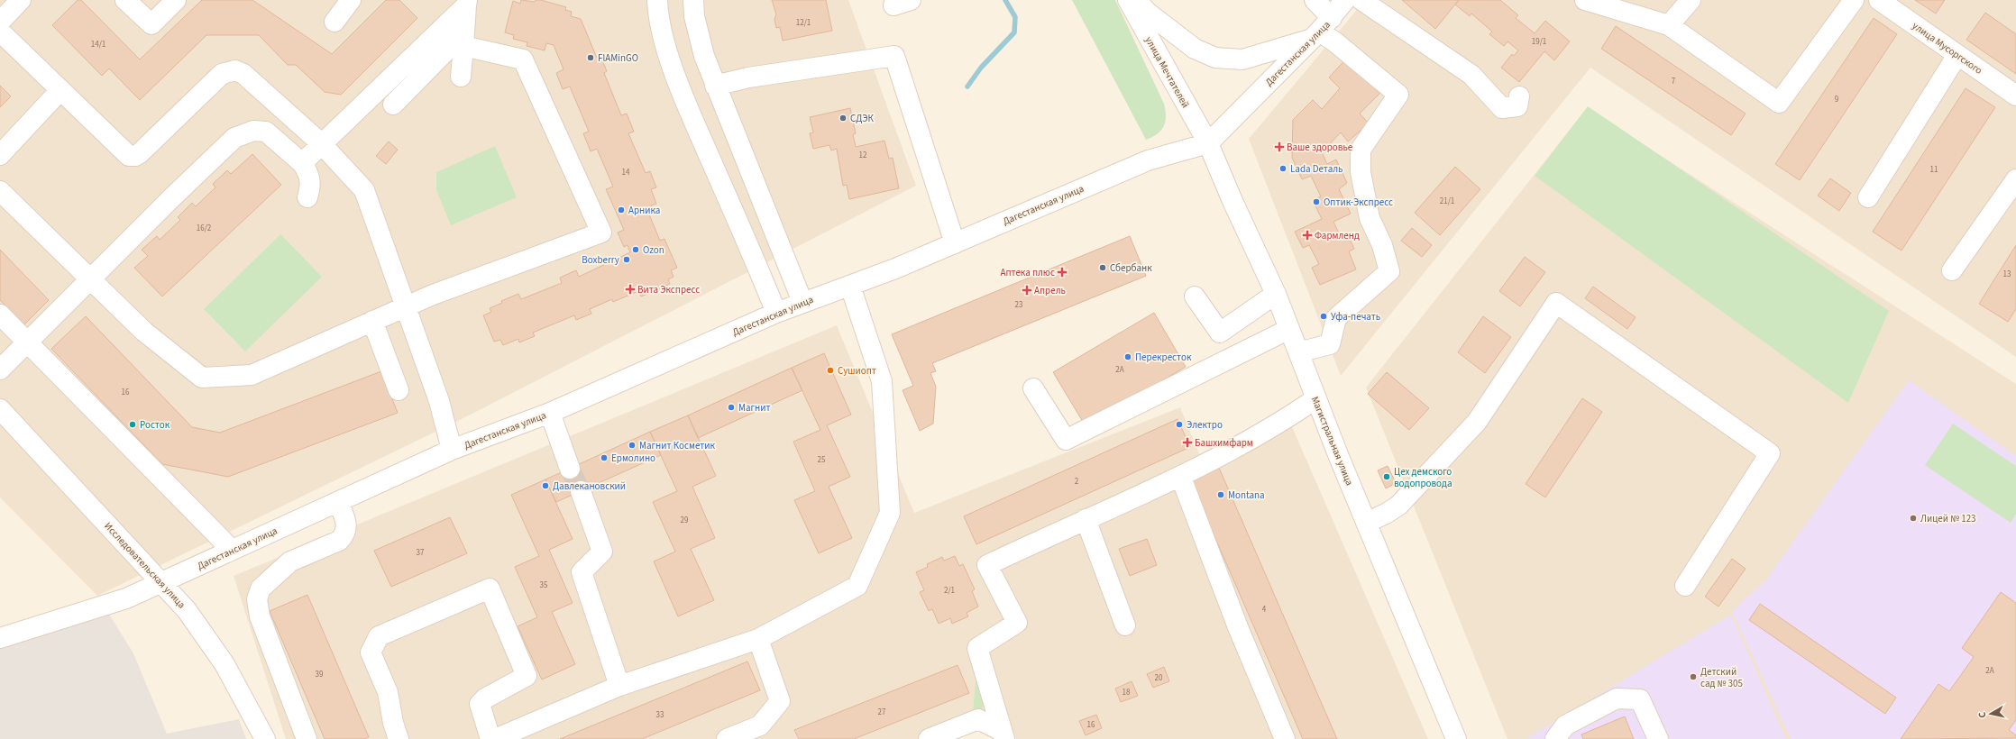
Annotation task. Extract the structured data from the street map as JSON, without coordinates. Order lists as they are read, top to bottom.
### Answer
{
  "streets": {
    "street": [
      "улица Мусоргского",
      "Дагестанская улица",
      "улица Мечтателей",
      "Магистральная улица",
      "Исследовательская улица"
    ]
  },
  "crossings": [
    ["Дагестанская улица", "улица Мечтателей"],
    ["Дагестанская улица", "Магистральная улица"],
    ["Дагестанская улица", "Исследовательская улица"],
    ["улица Мечтателей", "Магистральная улица"]
  ],
  "places": {
    "other": [
      "FlAMinGO",
      "СДЭК",
      "Lada Dеталь",
      "Оптик-Экспресс",
      "Арника",
      "Ozon",
      "Boxberry",
      "Сбербанк",
      "Уфа-печать",
      "Перекресток",
      "Сушиопт",
      "Магнит",
      "Росток",
      "Электро",
      "Магнит Косметик",
      "Ермолино",
      "Цех демского водопровода",
      "Давлекановский",
      "Montana",
      "Лицей № 123",
      "Детский сад № 305"
    ],
    "health": [
      "Ваше здоровье",
      "Фармленд",
      "Аптека плюс",
      "Вита Экспресс",
      "Апрель",
      "Башхимфарм"
    ]
  },
  "house_numbers": [
    "12/1",
    "19/1",
    "14/1",
    "7",
    "9",
    "12",
    "11",
    "14",
    "21/1",
    "16/2",
    "13",
    "23",
    "2А",
    "16",
    "25",
    "2",
    "29",
    "37",
    "35",
    "2/1",
    "4",
    "2А",
    "39",
    "20",
    "18",
    "27",
    "33",
    "16"
  ],
  "north": "left"
}
